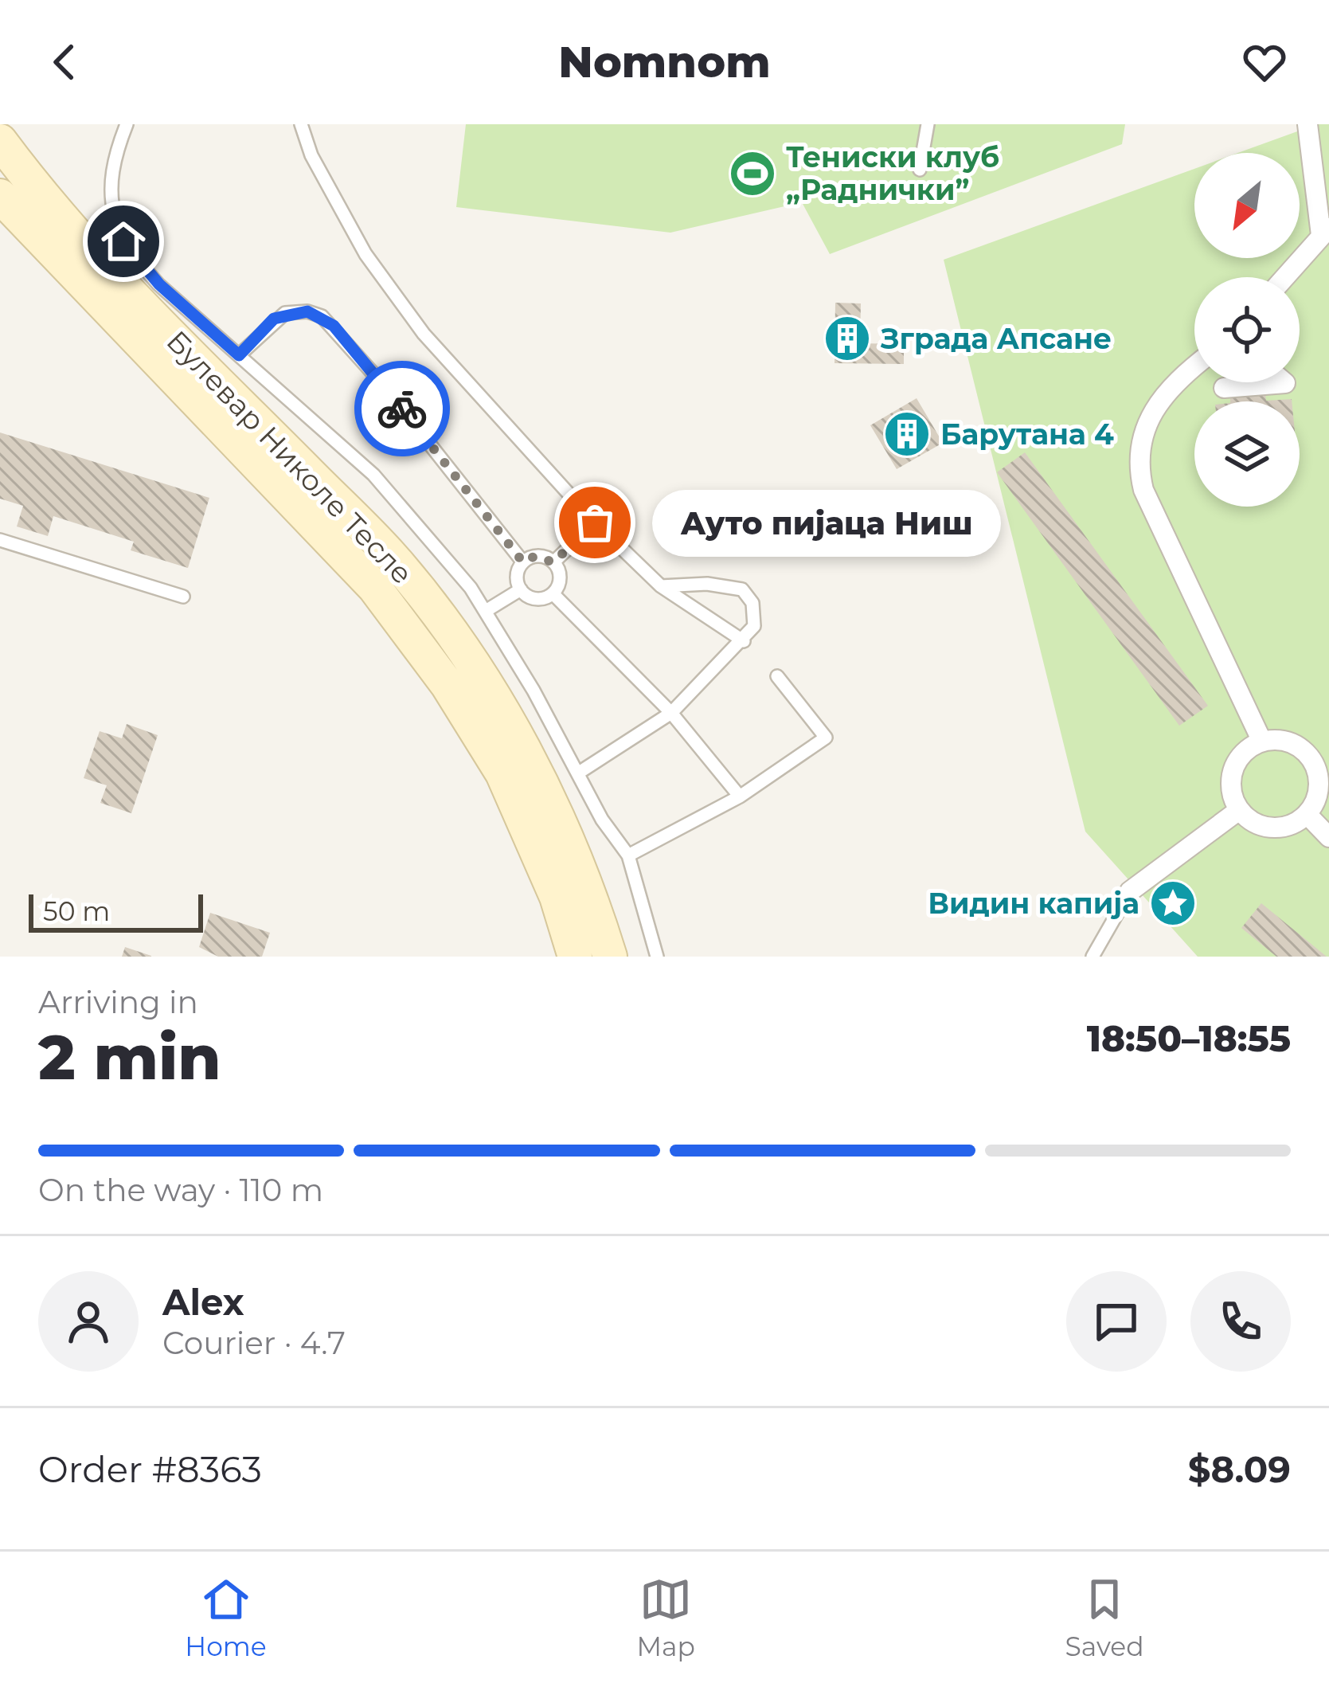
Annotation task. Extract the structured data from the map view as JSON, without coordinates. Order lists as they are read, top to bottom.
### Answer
{
  "streets": {
    "main road": ["Булевар Николе Тесле"]
  },
  "places": {
    "sports": ["Тениски клуб „Раднички”"],
    "building": ["Зграда Апсане", "Барутана 4"],
    "other": ["Ауто пијаца Ниш"],
    "place": ["Видин капија"]
  },
  "scale_bar": "50 m",
  "north": "bottom left",
  "page": {
    "header": "Nomnom",
    "bubble": "Ауто пијаца Ниш",
    "scale": "50 m",
    "heading": ["2 min", "Arriving in", "18:50–18:55"],
    "panel": [
      "Alex",
      "Courier · 4.7",
      "Order #8363",
      "$8.09"
    ],
    "bar": "On the way · 110 m",
    "tabs": ["Home", "Map", "Saved"]
  }
}
